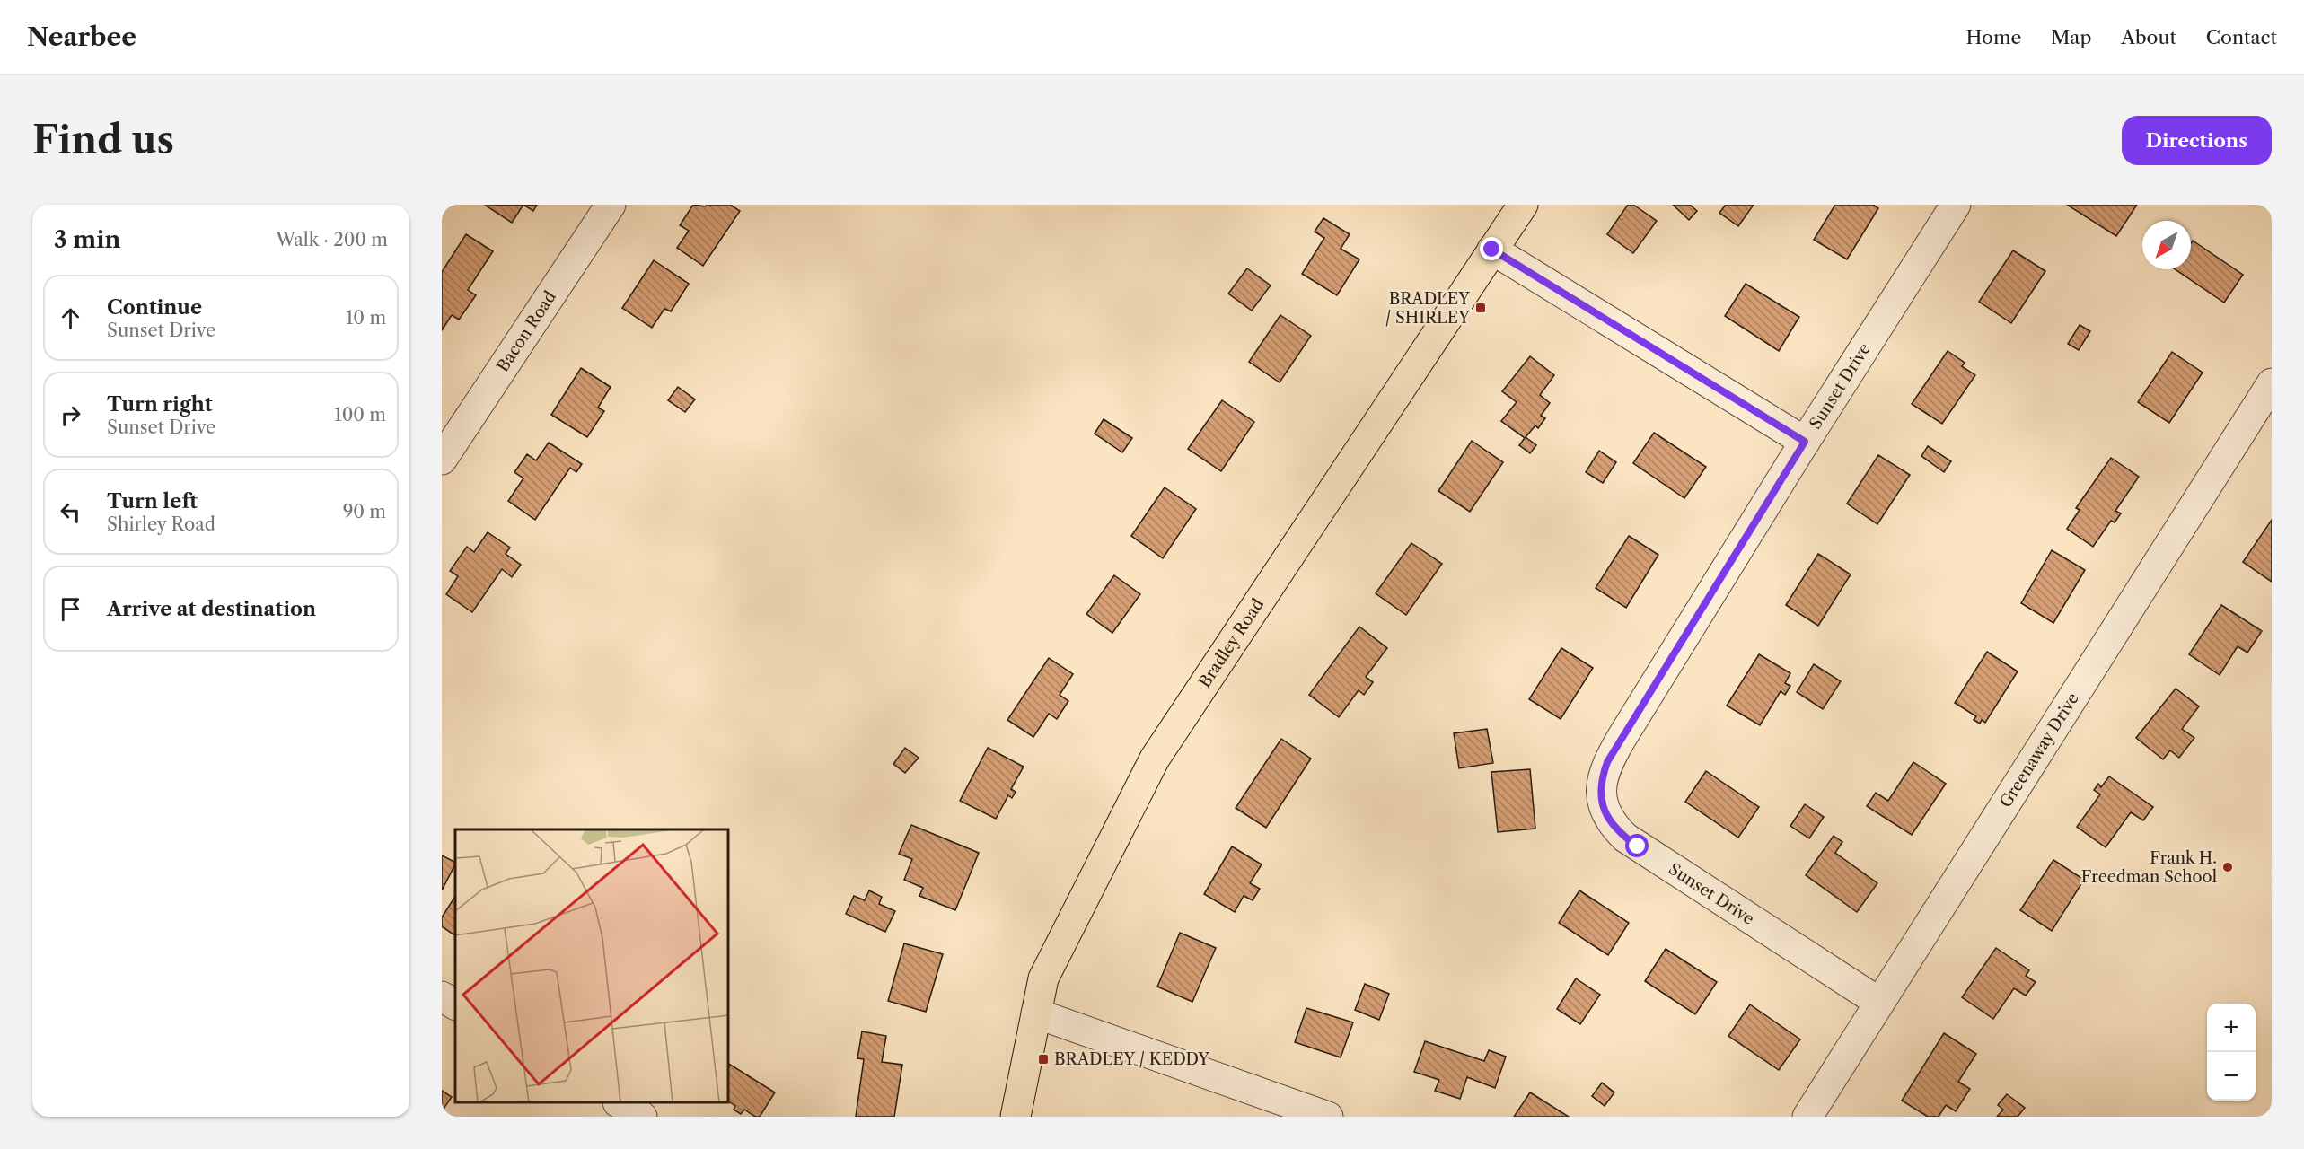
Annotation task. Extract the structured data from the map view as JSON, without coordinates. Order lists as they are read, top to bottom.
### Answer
{
  "streets": {
    "main road": ["Bradley Road"],
    "street": ["Bacon Road", "Sunset Drive", "Greenaway Drive"]
  },
  "crossings": [
    ["Sunset Drive", "Greenaway Drive"]
  ],
  "places": {
    "transit": ["BRADLEY / SHIRLEY", "BRADLEY / KEDDY"],
    "other": ["Frank H. Freedman School"]
  },
  "north": "bottom left",
  "page": {
    "header": "Nearbee",
    "nav": [
      "Home",
      "Map",
      "About",
      "Contact"
    ],
    "buttons": "Directions",
    "title": "Find us",
    "heading": ["3 min", "Walk · 200 m"],
    "list": [
      ["Continue", "Sunset Drive", "10 m"],
      ["Turn right", "Sunset Drive", "100 m"],
      ["Turn left", "Shirley Road", "90 m"],
      "Arrive at destination"
    ],
    "map_buttons": ["+", "−"]
  }
}
